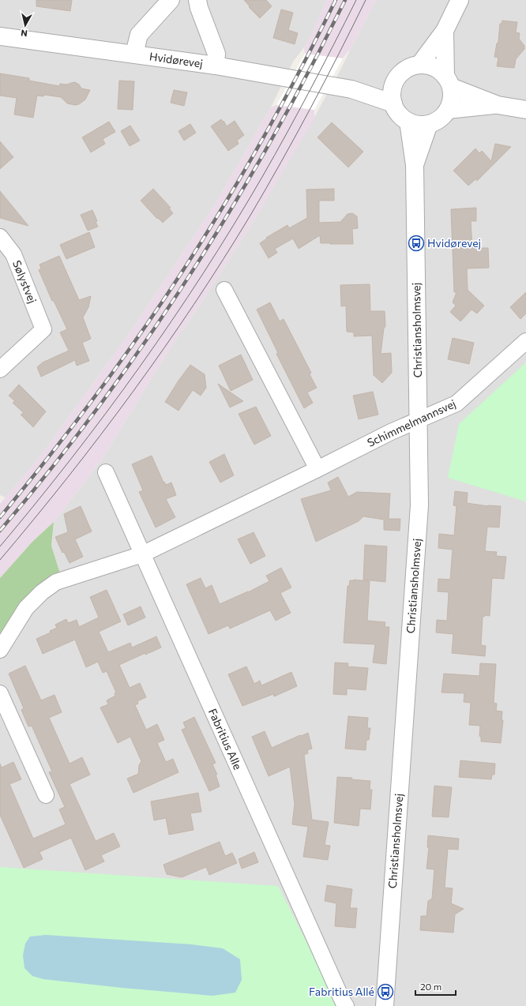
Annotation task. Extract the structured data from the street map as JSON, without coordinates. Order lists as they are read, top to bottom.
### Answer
{
  "streets": {
    "street": [
      "Hvidørevej",
      "Sølystvej",
      "Christiansholmsvej",
      "Schimmelmannsvej",
      "Fabritius Alle"
    ]
  },
  "crossings": [
    ["Hvidørevej", "Christiansholmsvej"],
    ["Christiansholmsvej", "Schimmelmannsvej"],
    ["Schimmelmannsvej", "Fabritius Alle"]
  ],
  "places": {
    "bus stop": ["Hvidørevej", "Fabritius Allé"]
  },
  "scale_bar": "20 m",
  "north": "bottom"
}
